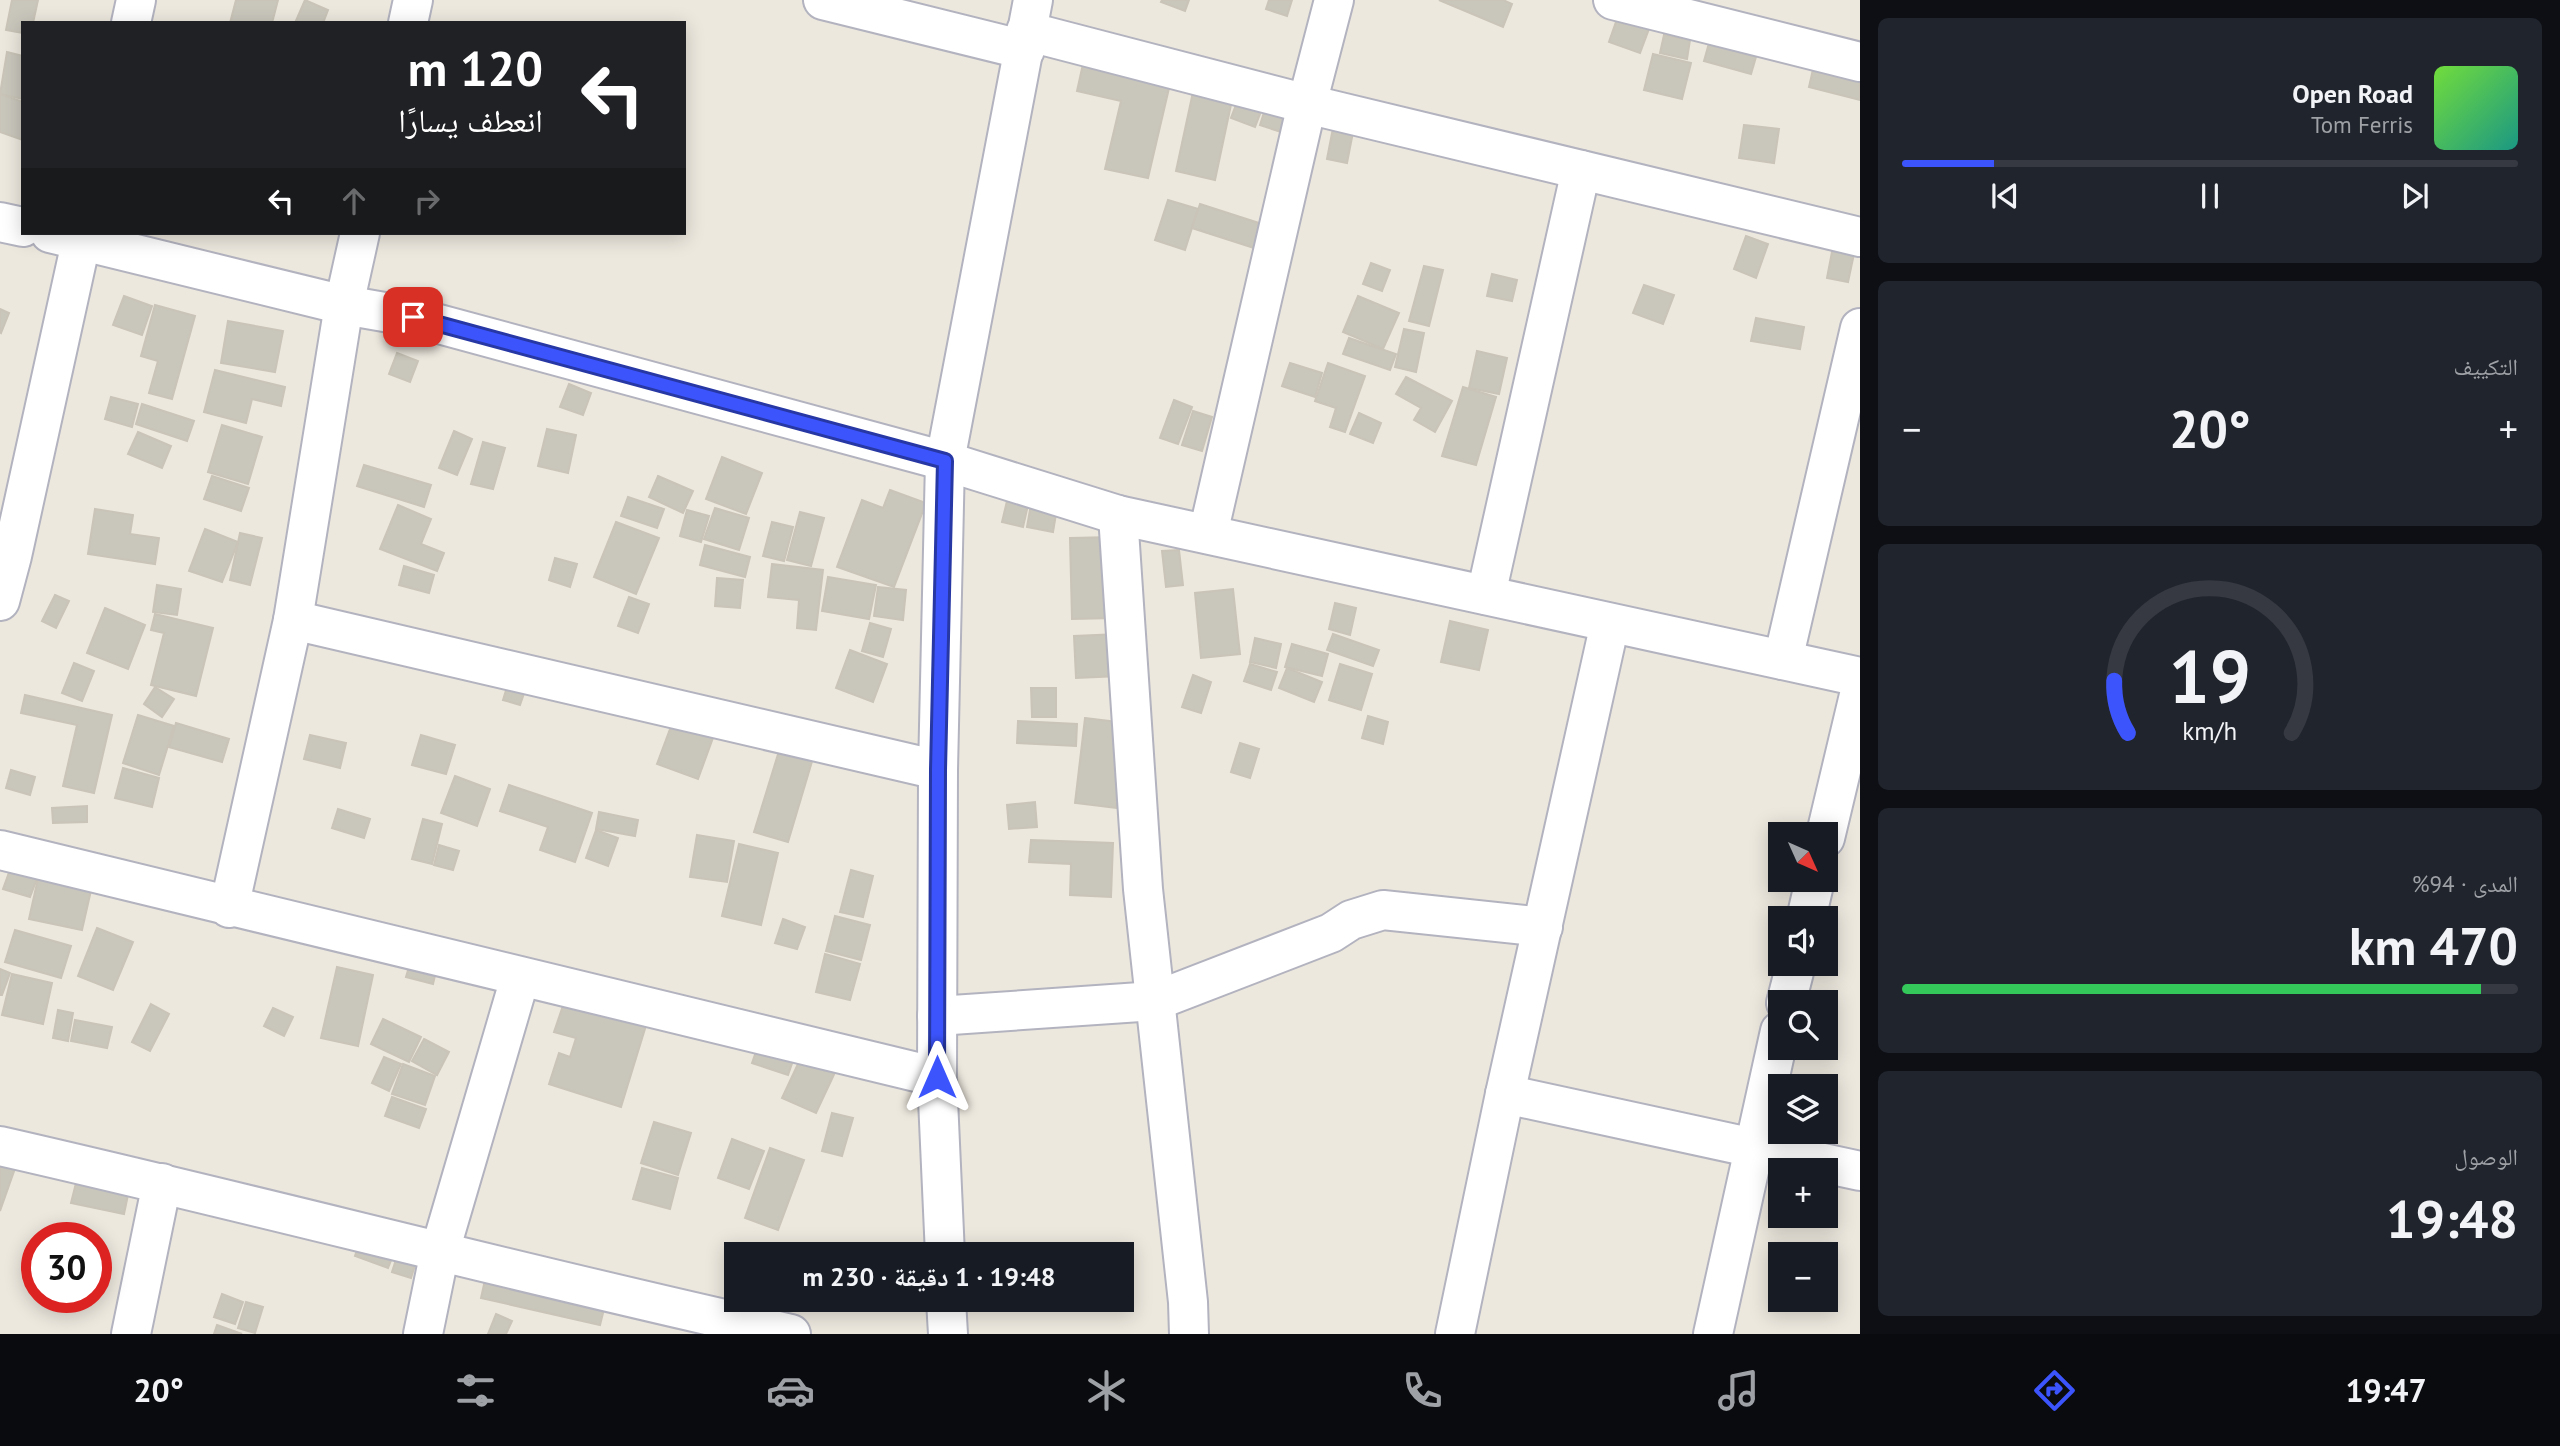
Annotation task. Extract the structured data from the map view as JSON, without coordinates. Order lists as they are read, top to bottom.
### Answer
{
  "north": "bottom right",
  "page": {
    "turn": ["120 m", "انعطف يسارًا"],
    "song": ["Open Road", "Tom Ferris"],
    "tile": [
      "التكييف",
      ["المدى · 94%", "470 km"],
      ["الوصول", "19:48"]
    ],
    "heat": ["−", "20°", "+"],
    "map_buttons": ["+", "−"],
    "limit": "30",
    "trip": "19:48 · 1 دقيقة · 230 m",
    "tabs": ["19:47", "20°"],
    "gauge": ["19", "km/h"]
  }
}
